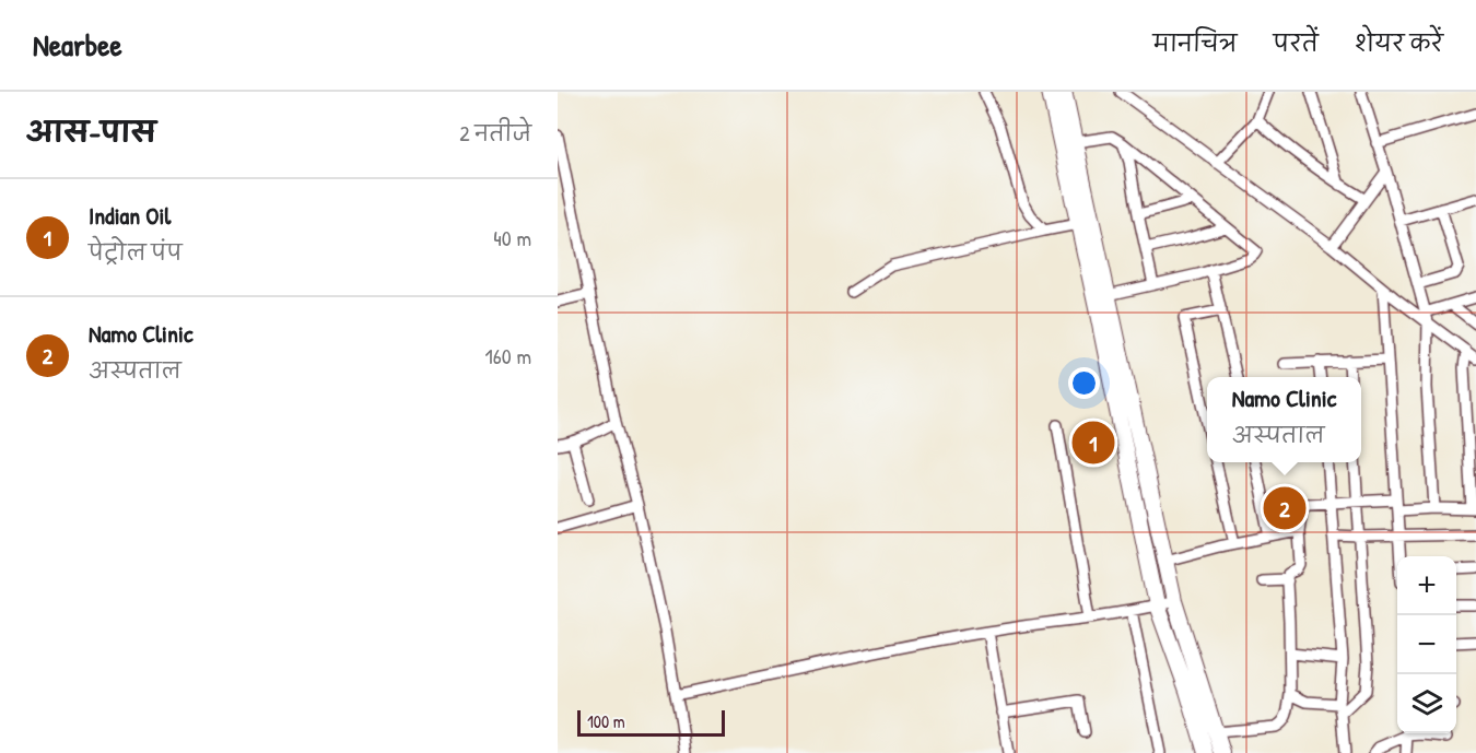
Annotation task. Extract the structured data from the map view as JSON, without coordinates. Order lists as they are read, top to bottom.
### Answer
{
  "scale_bar": "100 m",
  "page": {
    "header": "Nearbee",
    "nav": ["मानचित्र", "परतें", "शेयर करें"],
    "heading": ["आस-पास", "2 नतीजे"],
    "list": [
      {
        "mark": "1",
        "name": "Indian Oil",
        "note": "पेट्रोल पंप",
        "value": "40 m"
      },
      {
        "mark": "2",
        "name": "Namo Clinic",
        "note": "अस्पताल",
        "value": "160 m"
      }
    ],
    "popup": ["Namo Clinic", "अस्पताल"],
    "pins": ["1", "2"],
    "map_buttons": ["+", "−"],
    "scale": "100 m"
  }
}
